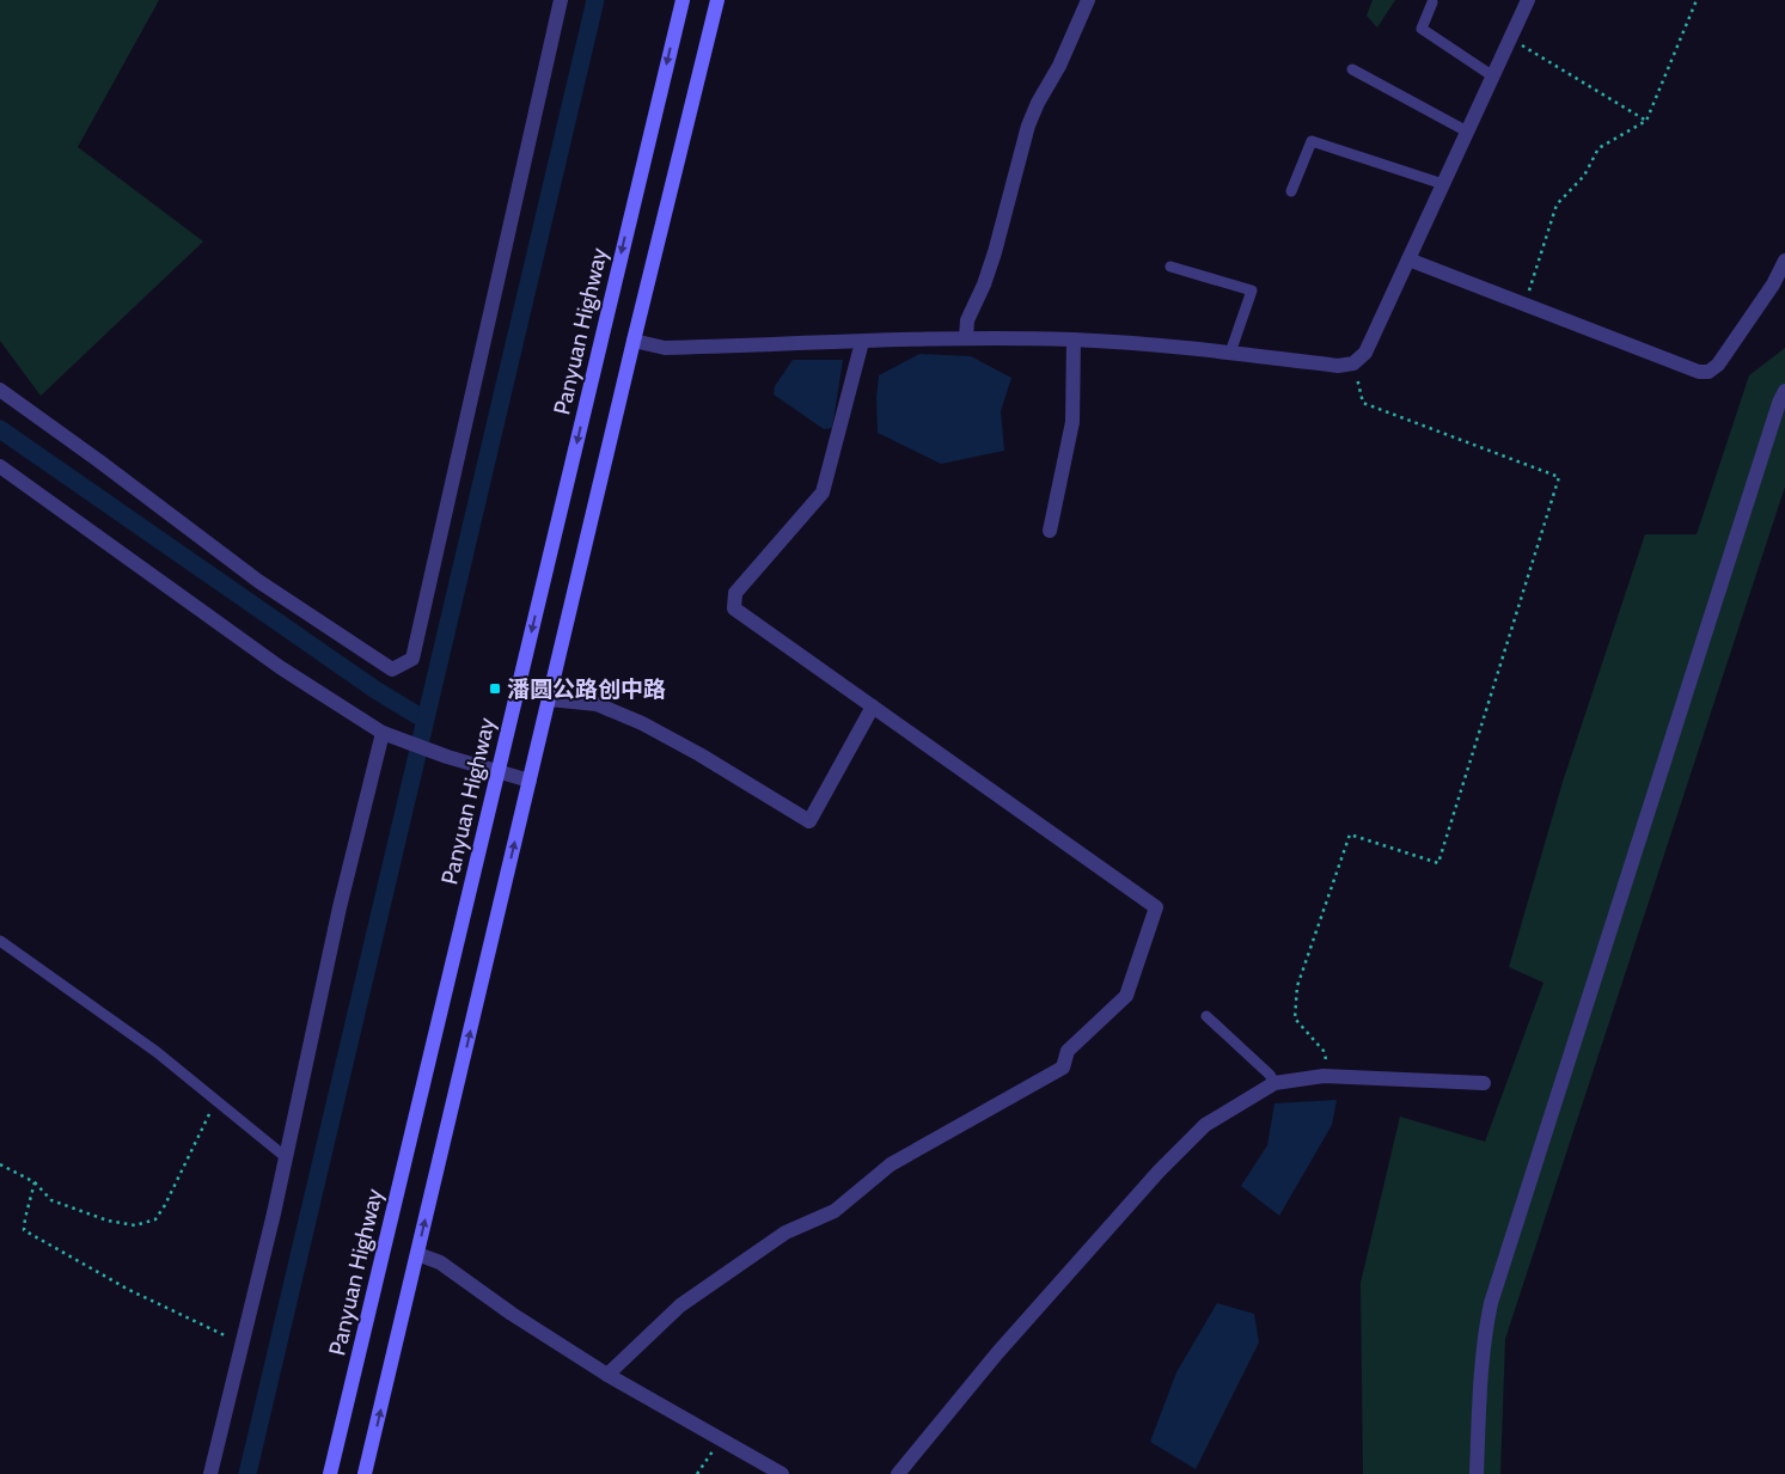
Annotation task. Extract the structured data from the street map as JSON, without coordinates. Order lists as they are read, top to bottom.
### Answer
{
  "streets": {
    "main road": ["Panyuan Highway"]
  },
  "places": {
    "transit": ["潘圆公路创中路"]
  }
}
